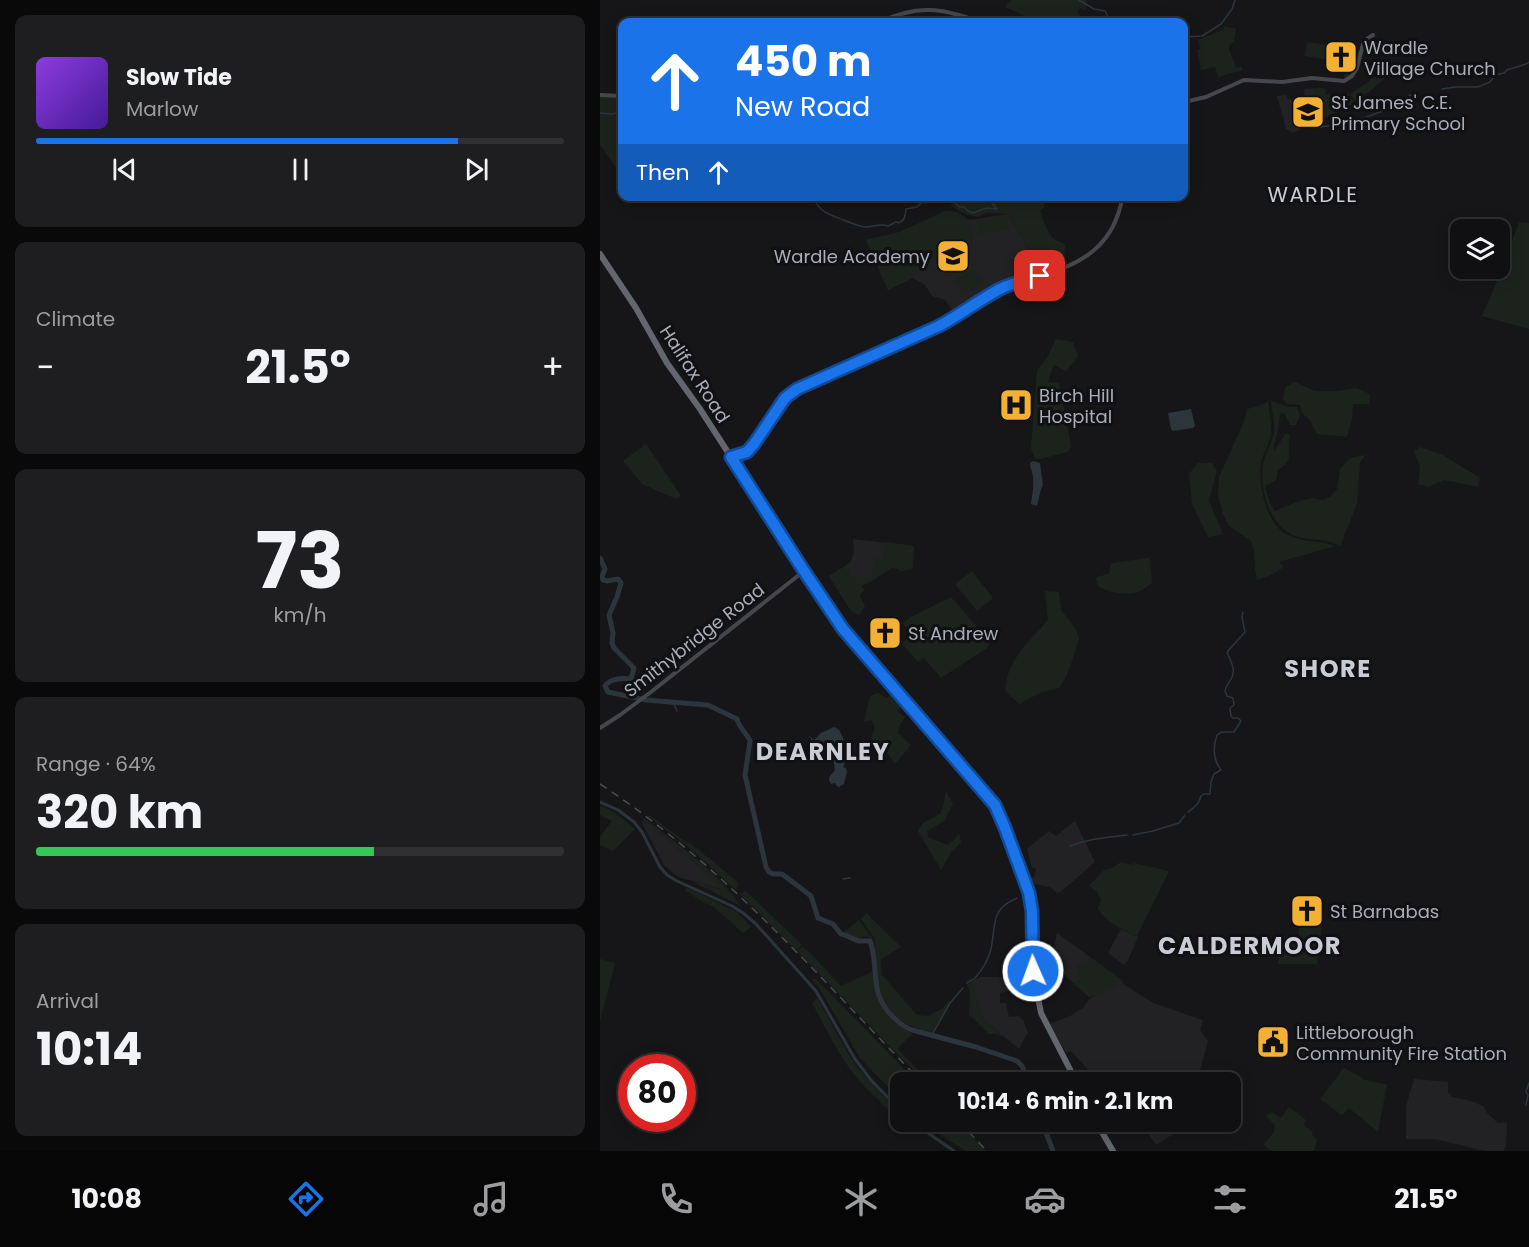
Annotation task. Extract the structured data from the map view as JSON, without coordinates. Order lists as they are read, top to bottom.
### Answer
{
  "streets": {
    "highway": ["Halifax Road"],
    "street": ["Smithybridge Road"]
  },
  "crossings": [
    ["Halifax Road", "Smithybridge Road"]
  ],
  "districts": [
    "WARDLE",
    "SHORE",
    "DEARNLEY",
    "CALDERMOOR"
  ],
  "places": {
    "church": ["Wardle Village Church", "St Andrew", "St Barnabas"],
    "school or university": ["St James' C.E. Primary School", "Wardle Academy"],
    "hospital": ["Birch Hill Hospital"],
    "public building": ["Littleborough Community Fire Station"]
  },
  "page": {
    "turn": ["450 m", "New Road"],
    "song": ["Slow Tide", "Marlow"],
    "then": "Then",
    "tile": [
      "Climate",
      ["73", "km/h"],
      ["Range · 64%", "320 km"],
      ["Arrival", "10:14"]
    ],
    "heat": ["−", "21.5°", "+"],
    "limit": "80",
    "trip": "10:14 · 6 min · 2.1 km",
    "tabs": ["10:08", "21.5°"]
  }
}
